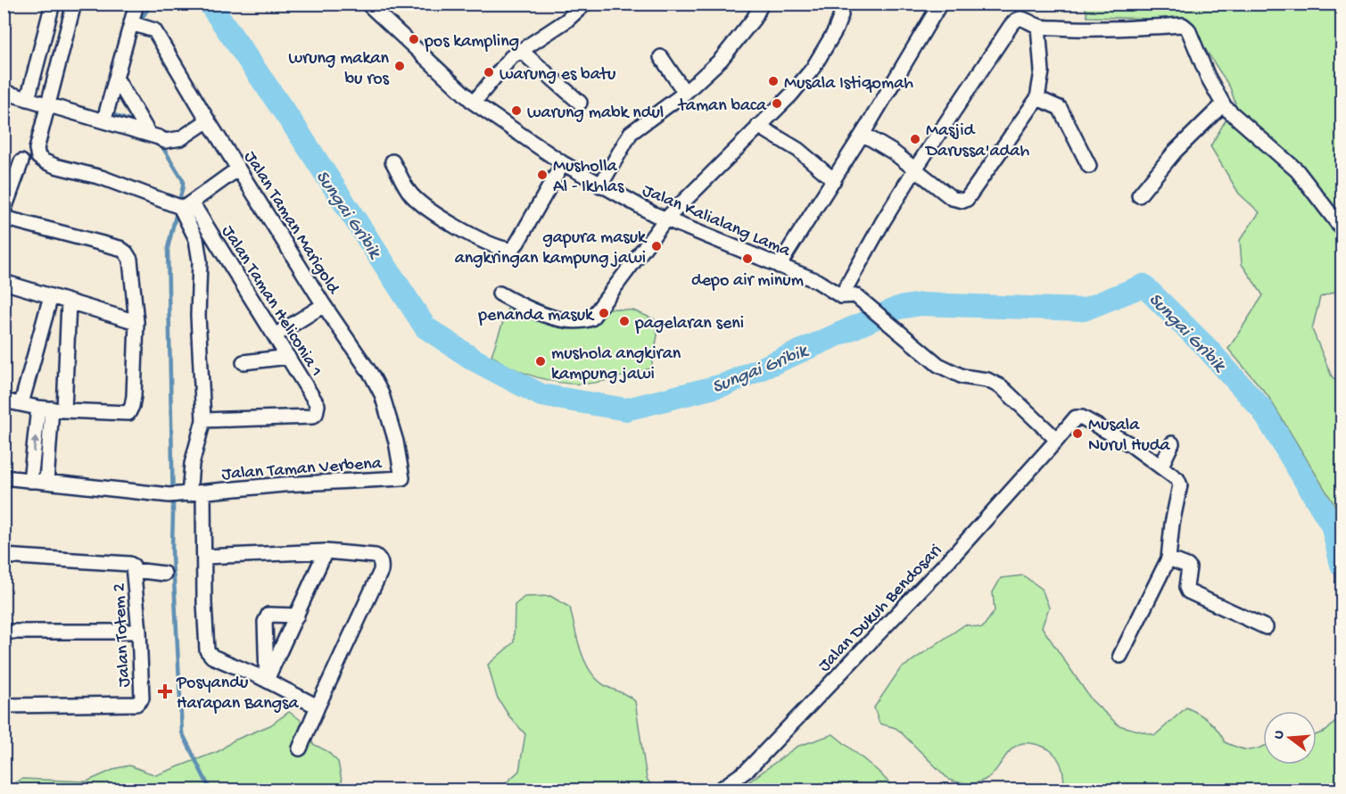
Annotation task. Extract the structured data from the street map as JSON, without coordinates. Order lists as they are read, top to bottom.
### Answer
{
  "streets": {
    "street": [
      "Jalan Kalialang Lama",
      "Jalan Taman Marigold",
      "Jalan Taman Heliconia 1",
      "Jalan Taman Verbena",
      "Jalan Dukuh Bendosari",
      "Jalan Totem 2"
    ]
  },
  "crossings": [
    ["Jalan Taman Marigold", "Jalan Taman Verbena"]
  ],
  "water": ["Sungai Gribik"],
  "places": {
    "other": [
      "pos kampling",
      "wrung makan bu ros",
      "warung es batu",
      "Musala Istiqomah",
      "taman baca",
      "warung mabk ndul",
      "Masjid Darussa'adah",
      "Musholla Al - Ikhlas",
      "gapura masuk angkringan kampung jawi",
      "depo air minum",
      "penanda masuk",
      "pagelaran seni",
      "mushola angkiran kampung jawi",
      "Musala Nurul Huda"
    ],
    "health": ["Posyandu Harapan Bangsa"]
  },
  "north": "left"
}
